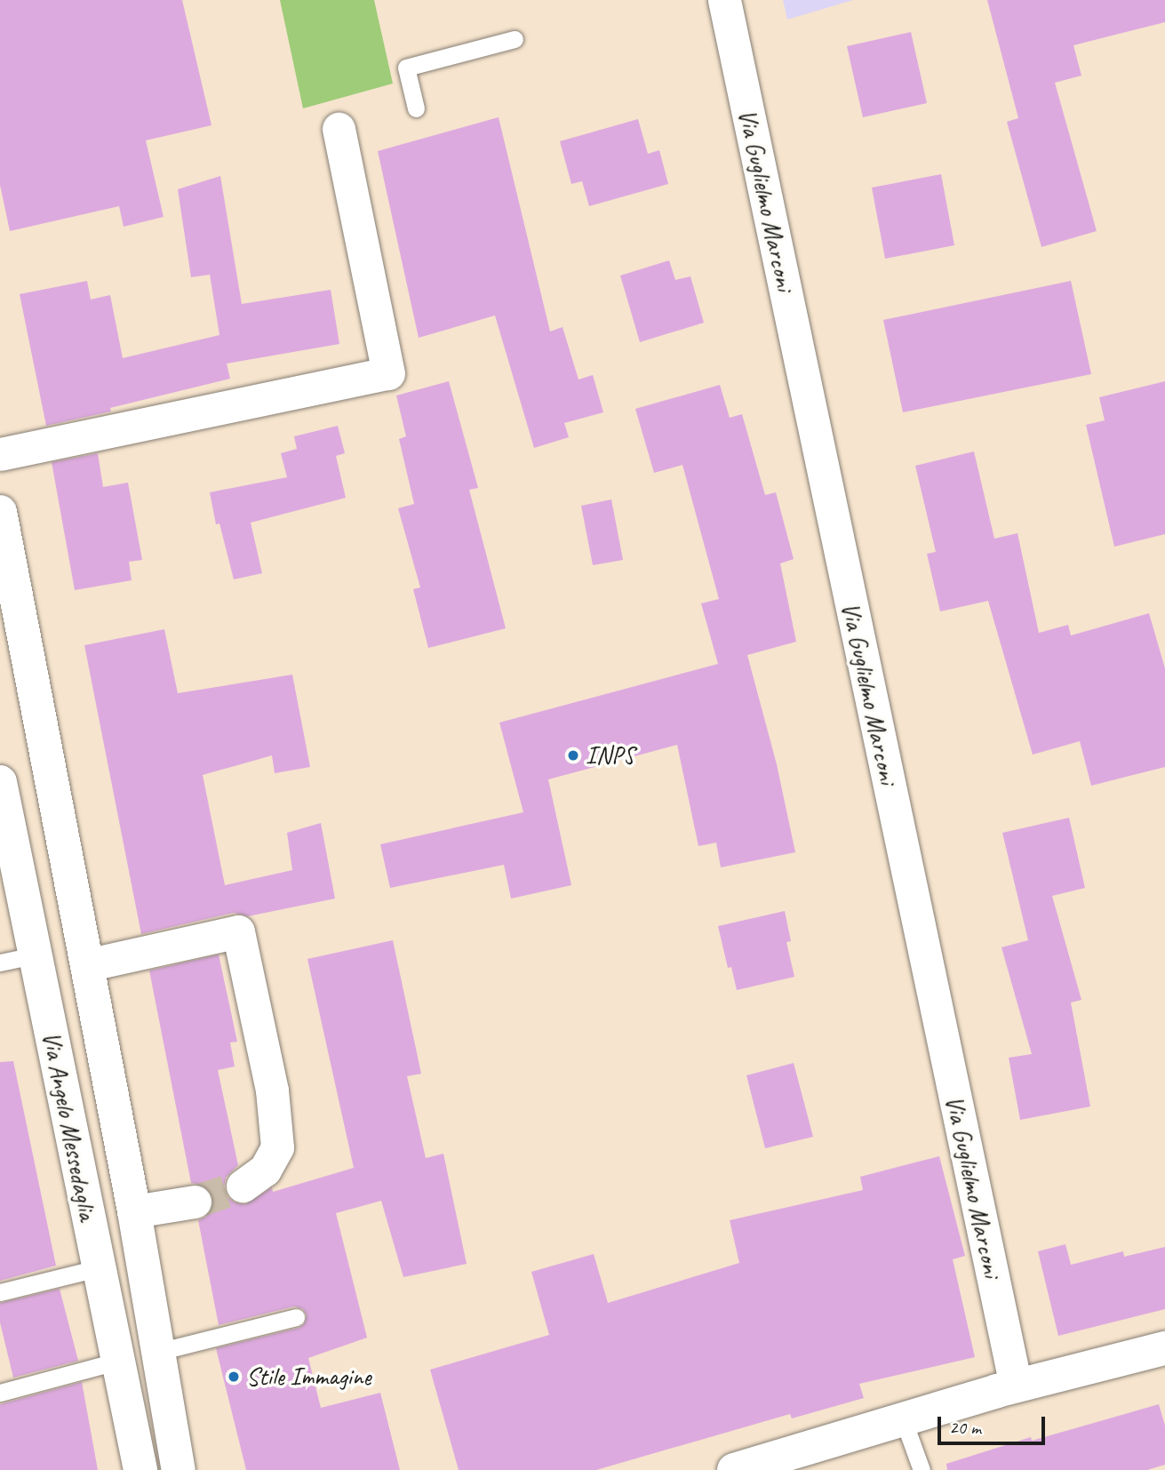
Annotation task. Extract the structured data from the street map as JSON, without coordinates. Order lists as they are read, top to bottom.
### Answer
{
  "streets": {
    "main road": ["Via Angelo Messedaglia"],
    "street": ["Via Guglielmo Marconi"]
  },
  "places": ["INPS", "Stile Immagine"],
  "scale_bar": "20 m"
}
